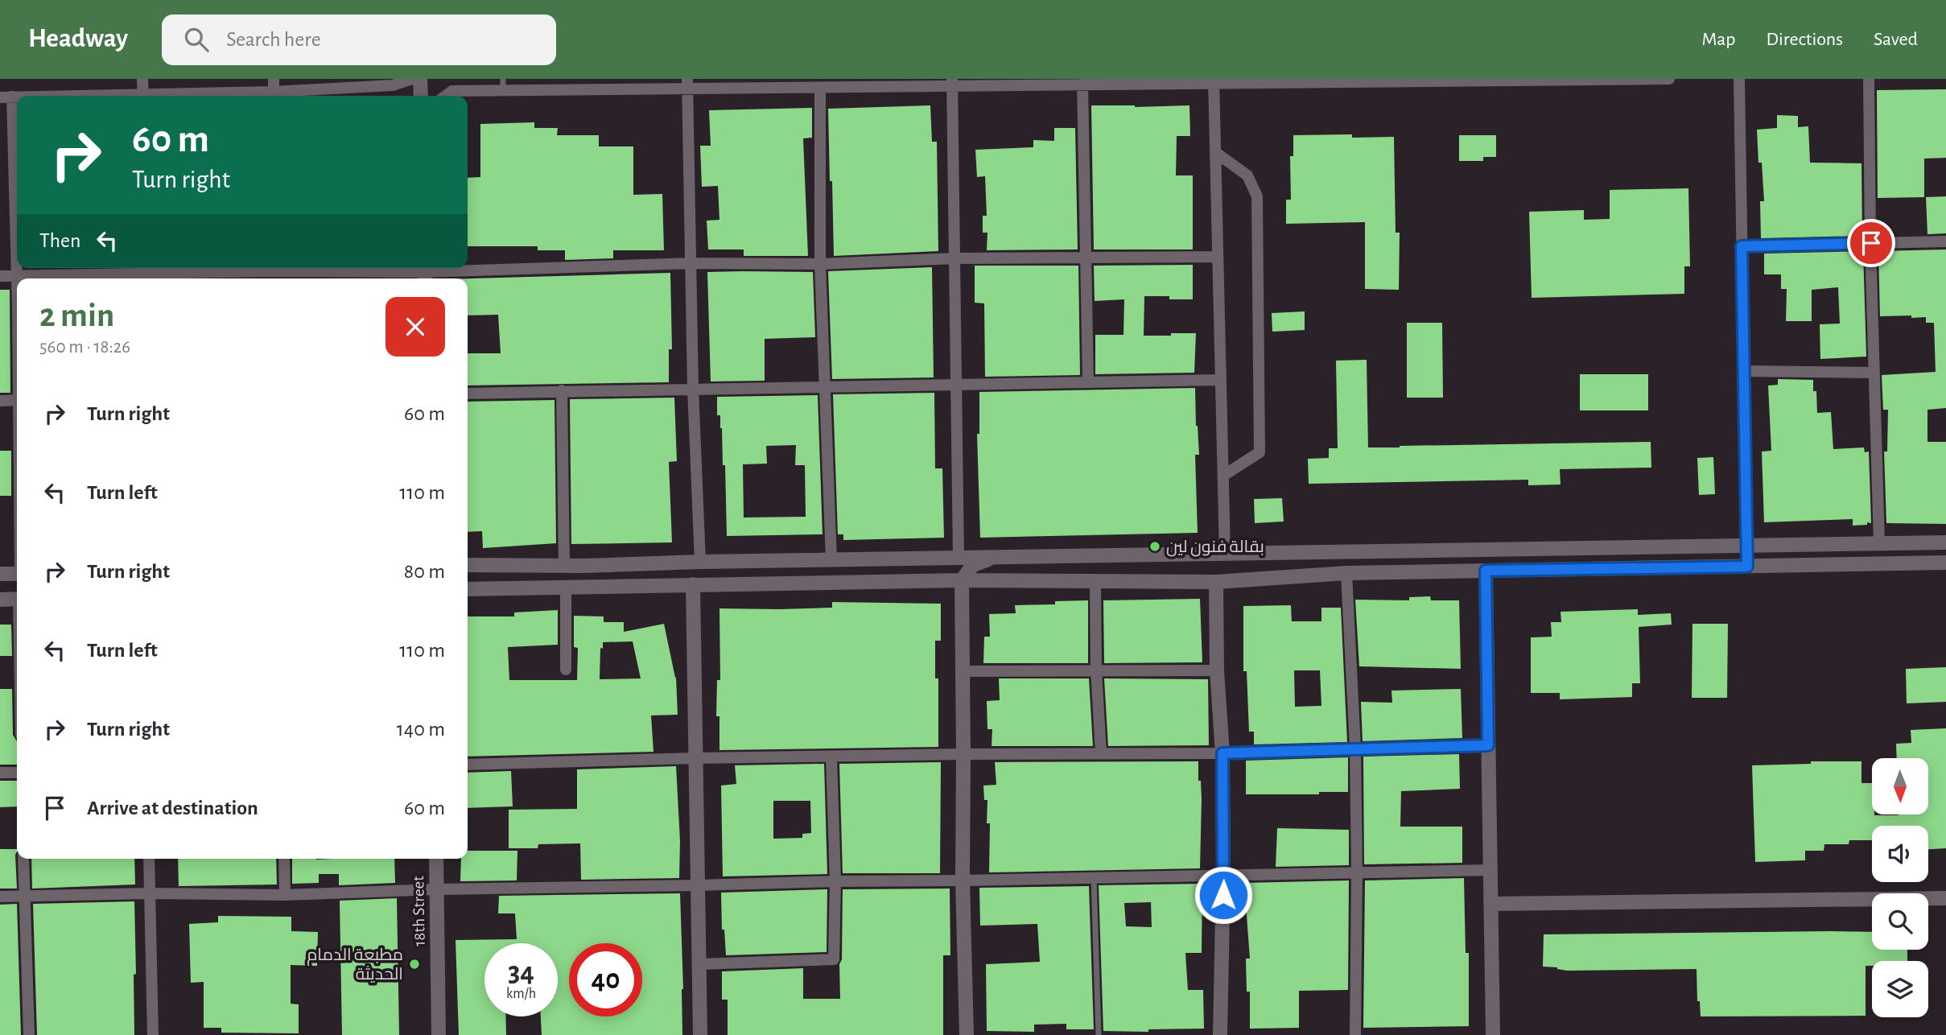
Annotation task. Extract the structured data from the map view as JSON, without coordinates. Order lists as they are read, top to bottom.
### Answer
{
  "streets": {
    "street": ["18th Street"]
  },
  "places": ["بقالة فنون لين", "مطبعة الدمام الحديثة"],
  "north": "bottom",
  "page": {
    "header": "Headway",
    "search": "Search here",
    "nav": ["Map", "Directions", "Saved"],
    "turn": ["60 m", "Turn right"],
    "then": "Then",
    "heading": ["2 min", "560 m · 18:26"],
    "list": [
      {
        "name": "Turn right",
        "value": "60 m"
      },
      {
        "name": "Turn left",
        "value": "110 m"
      },
      {
        "name": "Turn right",
        "value": "80 m"
      },
      {
        "name": "Turn left",
        "value": "110 m"
      },
      {
        "name": "Turn right",
        "value": "140 m"
      },
      {
        "name": "Arrive at destination",
        "value": "60 m"
      }
    ],
    "speed": "34 km/h",
    "limit": "40"
  }
}
